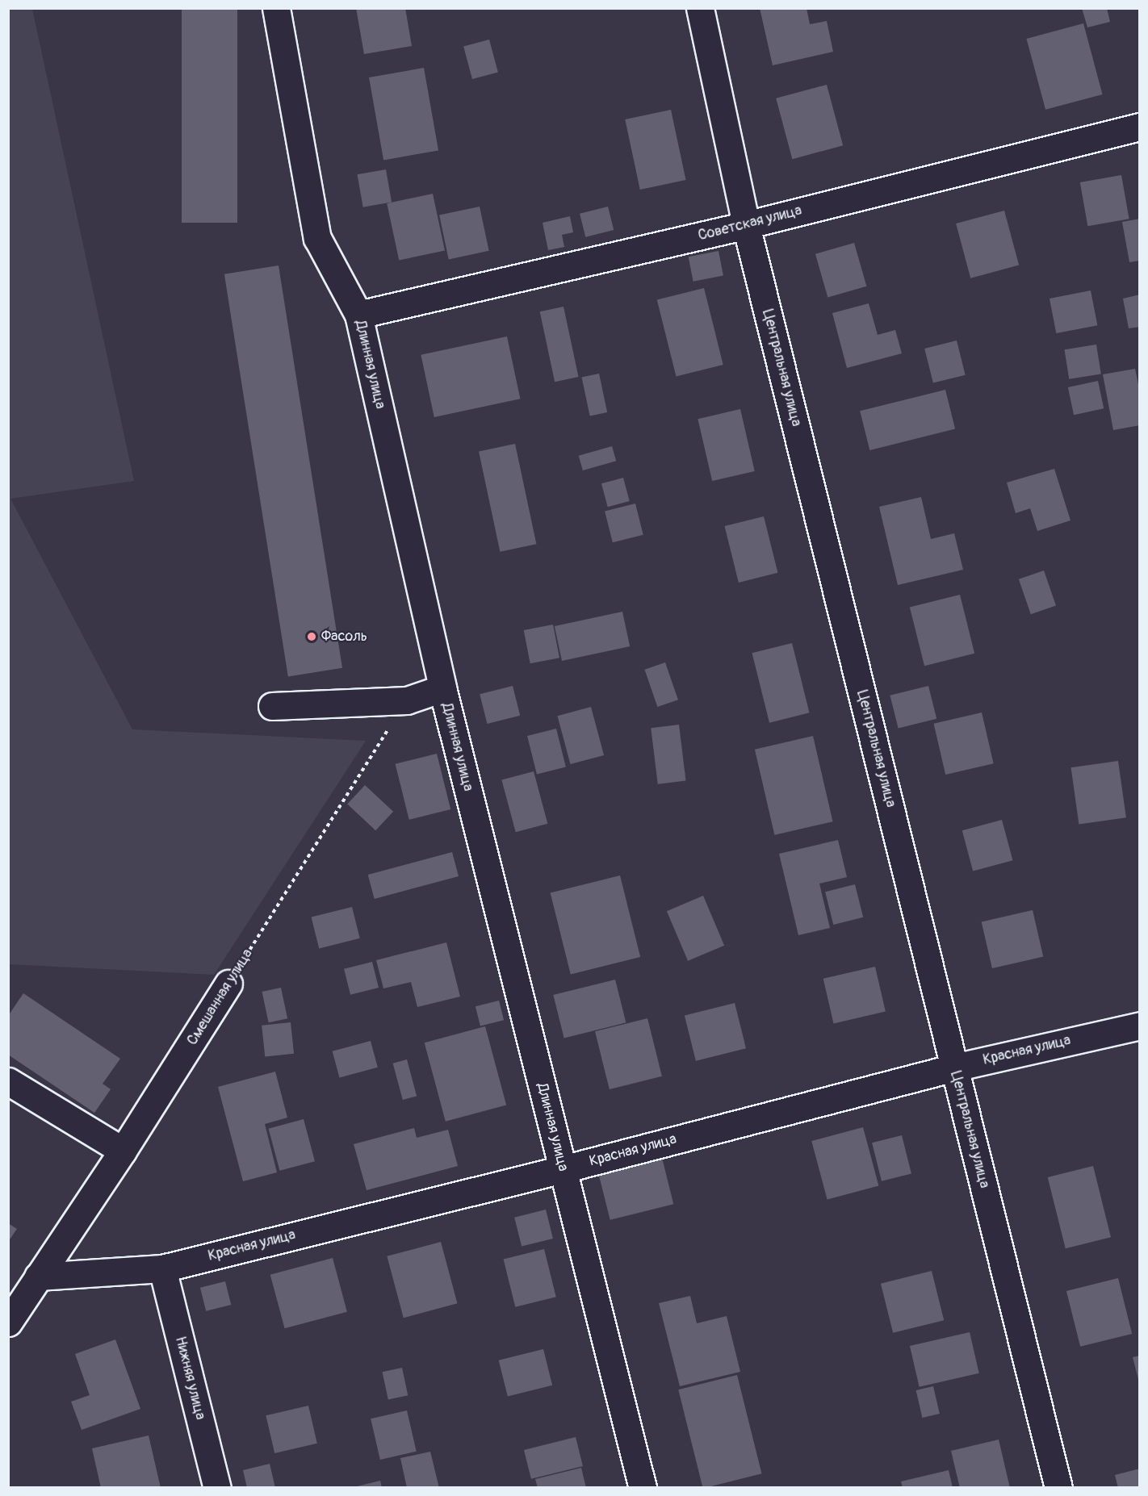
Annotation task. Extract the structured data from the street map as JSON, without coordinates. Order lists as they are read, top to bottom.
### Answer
{
  "streets": {
    "street": [
      "Советская улица",
      "Длинная улица",
      "Центральная улица",
      "Смешанная улица",
      "Красная улица",
      "Нижняя улица"
    ]
  },
  "crossings": [
    ["Советская улица", "Длинная улица"],
    ["Советская улица", "Центральная улица"],
    ["Длинная улица", "Красная улица"],
    ["Центральная улица", "Красная улица"],
    ["Смешанная улица", "Красная улица"],
    ["Красная улица", "Нижняя улица"]
  ],
  "places": ["Фасоль"]
}
